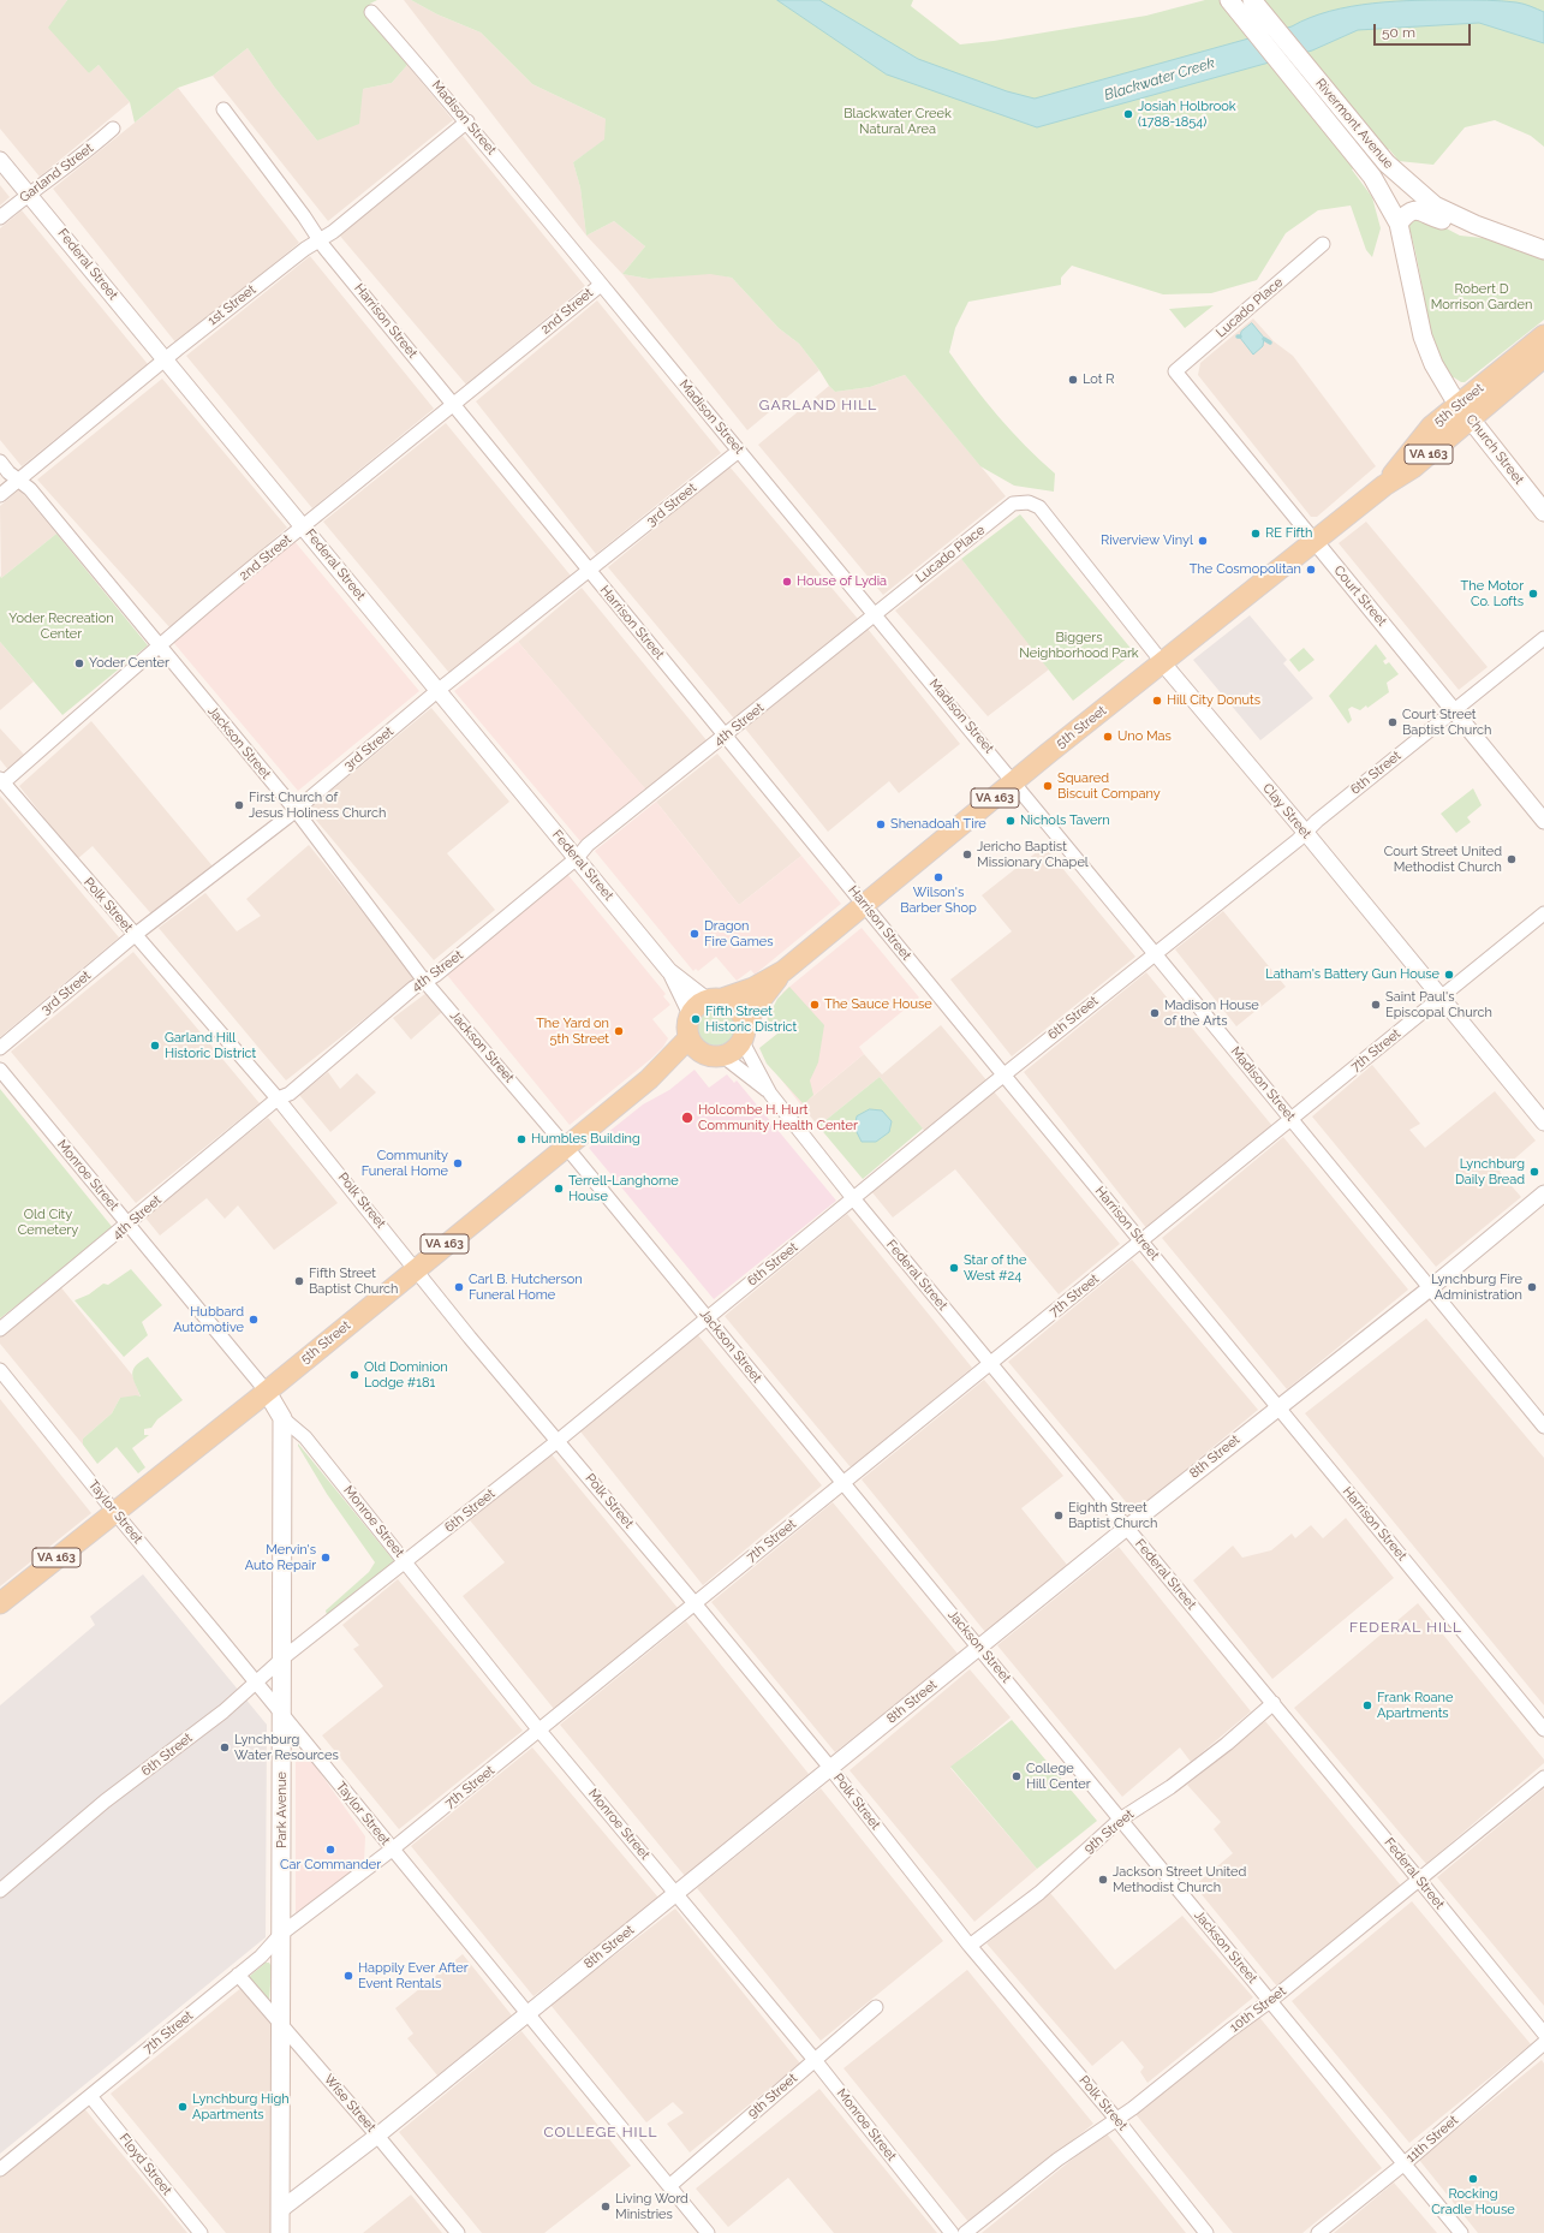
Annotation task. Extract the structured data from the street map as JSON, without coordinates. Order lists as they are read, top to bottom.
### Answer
{
  "streets": {
    "main road": [
      "Rivermont Avenue",
      "5th Street",
      "Church Street",
      "VA 163",
      "Park Avenue"
    ],
    "street": [
      "Madison Street",
      "Garland Street",
      "Federal Street",
      "1st Street",
      "Lucado Place",
      "2nd Street",
      "Harrison Street",
      "3rd Street",
      "Court Street",
      "4th Street",
      "Jackson Street",
      "6th Street",
      "Clay Street",
      "Polk Street",
      "7th Street",
      "Monroe Street",
      "8th Street",
      "Taylor Street",
      "9th Street",
      "10th Street",
      "Wise Street",
      "11th Street",
      "Floyd Street"
    ]
  },
  "crossings": [
    ["Madison Street", "1st Street"],
    ["Madison Street", "Lucado Place"],
    ["Madison Street", "2nd Street"],
    ["Madison Street", "5th Street"],
    ["Madison Street", "3rd Street"],
    ["Madison Street", "4th Street"],
    ["Madison Street", "6th Street"],
    ["Madison Street", "7th Street"],
    ["Madison Street", "8th Street"],
    ["Rivermont Avenue", "Church Street"],
    ["Garland Street", "Federal Street"],
    ["Federal Street", "1st Street"],
    ["Federal Street", "2nd Street"],
    ["Federal Street", "5th Street"],
    ["Federal Street", "3rd Street"],
    ["Federal Street", "4th Street"],
    ["Federal Street", "6th Street"],
    ["Federal Street", "7th Street"],
    ["Federal Street", "8th Street"],
    ["Federal Street", "9th Street"],
    ["Federal Street", "10th Street"],
    ["1st Street", "Harrison Street"],
    ["1st Street", "Jackson Street"],
    ["Lucado Place", "Court Street"],
    ["Lucado Place", "4th Street"],
    ["Lucado Place", "Clay Street"],
    ["2nd Street", "Harrison Street"],
    ["2nd Street", "Jackson Street"],
    ["2nd Street", "Polk Street"],
    ["Harrison Street", "5th Street"],
    ["Harrison Street", "3rd Street"],
    ["Harrison Street", "4th Street"],
    ["Harrison Street", "6th Street"],
    ["Harrison Street", "7th Street"],
    ["Harrison Street", "8th Street"],
    ["5th Street", "Church Street"],
    ["5th Street", "Court Street"],
    ["5th Street", "Jackson Street"],
    ["5th Street", "Clay Street"],
    ["5th Street", "Polk Street"],
    ["5th Street", "Monroe Street"],
    ["5th Street", "Taylor Street"],
    ["3rd Street", "Jackson Street"],
    ["3rd Street", "Polk Street"],
    ["Court Street", "6th Street"],
    ["4th Street", "Jackson Street"],
    ["4th Street", "Polk Street"],
    ["4th Street", "Monroe Street"],
    ["Jackson Street", "6th Street"],
    ["Jackson Street", "7th Street"],
    ["Jackson Street", "8th Street"],
    ["Jackson Street", "9th Street"],
    ["Jackson Street", "10th Street"],
    ["Jackson Street", "11th Street"],
    ["6th Street", "Clay Street"],
    ["6th Street", "Polk Street"],
    ["6th Street", "Monroe Street"],
    ["6th Street", "Taylor Street"],
    ["6th Street", "Park Avenue"],
    ["Clay Street", "7th Street"],
    ["Polk Street", "7th Street"],
    ["Polk Street", "8th Street"],
    ["Polk Street", "9th Street"],
    ["Polk Street", "10th Street"],
    ["7th Street", "Monroe Street"],
    ["7th Street", "Taylor Street"],
    ["7th Street", "Park Avenue"],
    ["7th Street", "Wise Street"],
    ["7th Street", "Floyd Street"],
    ["Monroe Street", "8th Street"],
    ["Monroe Street", "Park Avenue"],
    ["Monroe Street", "9th Street"],
    ["8th Street", "Taylor Street"],
    ["8th Street", "Park Avenue"],
    ["8th Street", "Wise Street"],
    ["Taylor Street", "Park Avenue"],
    ["Taylor Street", "9th Street"],
    ["Park Avenue", "Wise Street"]
  ],
  "districts": ["GARLAND HILL", "FEDERAL HILL", "COLLEGE HILL"],
  "water": ["Blackwater Creek"],
  "parks": [
    "Blackwater Creek Natural Area",
    "Robert D Morrison Garden",
    "Yoder Recreation Center",
    "Biggers Neighborhood Park",
    "Old City Cemetery"
  ],
  "places": [
    "Josiah Holbrook (1788-1854)",
    "Lot R",
    "RE Fifth",
    "Riverview Vinyl",
    "The Cosmopolitan",
    "House of Lydia",
    "The Motor Co. Lofts",
    "Yoder Center",
    "Hill City Donuts",
    "Court Street Baptist Church",
    "Uno Mas",
    "Squared Biscuit Company",
    "First Church of Jesus Holiness Church",
    "Nichols Tavern",
    "Shenadoah Tire",
    "Jericho Baptist Missionary Chapel",
    "Court Street United Methodist Church",
    "Wilson's Barber Shop",
    "Dragon Fire Games",
    "Latham's Battery Gun House",
    "The Sauce House",
    "Saint Paul's Episcopal Church",
    "Madison House of the Arts",
    "Fifth Street Historic District",
    "The Yard on 5th Street",
    "Garland Hill Historic District",
    "Holcombe H. Hurt Community Health Center",
    "Humbles Building",
    "Community Funeral Home",
    "Lynchburg Daily Bread",
    "Terrell-Langhorne House",
    "Star of the West #24",
    "Fifth Street Baptist Church",
    "Carl B. Hutcherson Funeral Home",
    "Lynchburg Fire Administration",
    "Hubbard Automotive",
    "Old Dominion Lodge #181",
    "Eighth Street Baptist Church",
    "Mervin's Auto Repair",
    "Frank Roane Apartments",
    "Lynchburg Water Resources",
    "College Hill Center",
    "Car Commander",
    "Jackson Street United Methodist Church",
    "Happily Ever After Event Rentals",
    "Lynchburg High Apartments",
    "Rocking Cradle House",
    "Living Word Ministries"
  ],
  "scale_bar": "50 m"
}
